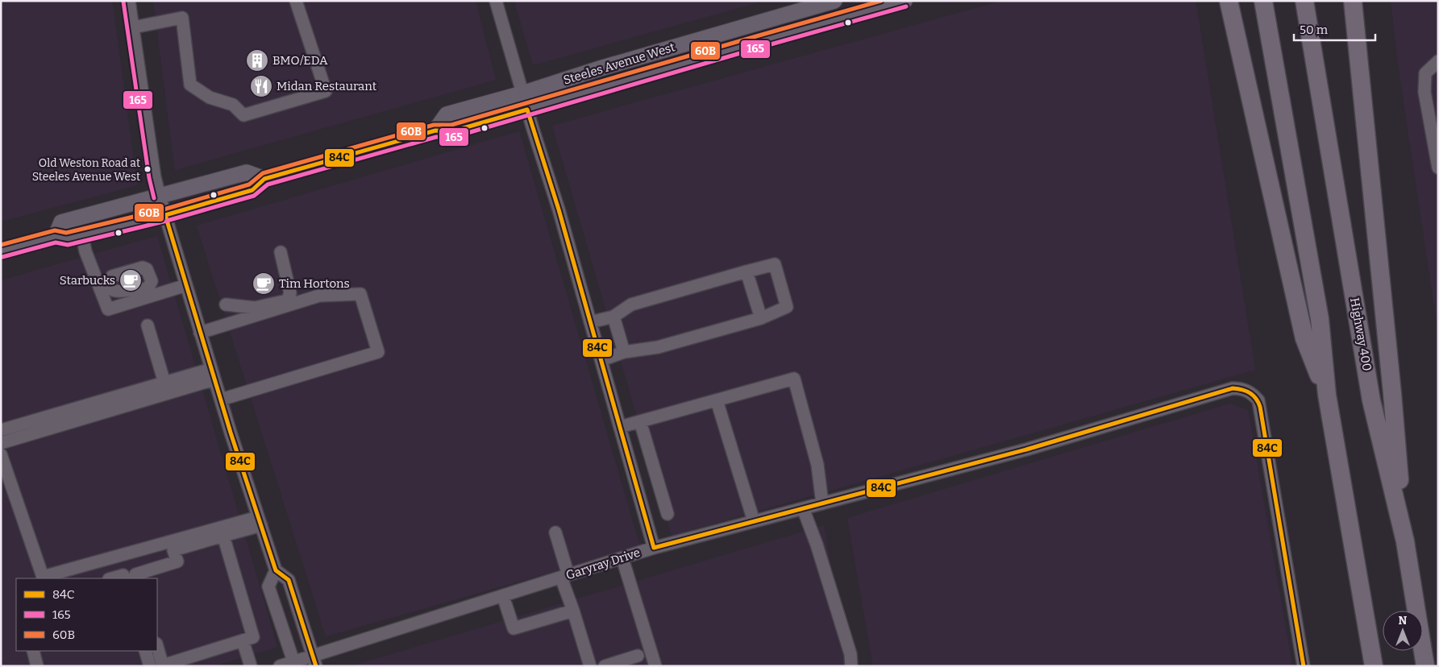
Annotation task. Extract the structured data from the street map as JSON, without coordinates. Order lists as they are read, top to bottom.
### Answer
{
  "streets": {
    "highway": ["Highway 400"],
    "main road": ["Steeles Avenue West"],
    "street": ["Garyray Drive"]
  },
  "places": {
    "building": ["BMO/EDA"],
    "restaurant": ["Midan Restaurant"],
    "other": ["Old Weston Road at Steeles Avenue West"],
    "cafe": ["Starbucks", "Tim Hortons"]
  },
  "lines": ["transit line 60B", "transit line 165", "transit line 84C"],
  "legend": ["84C", "165", "60B"],
  "scale_bar": "50 m",
  "north": "top"
}
